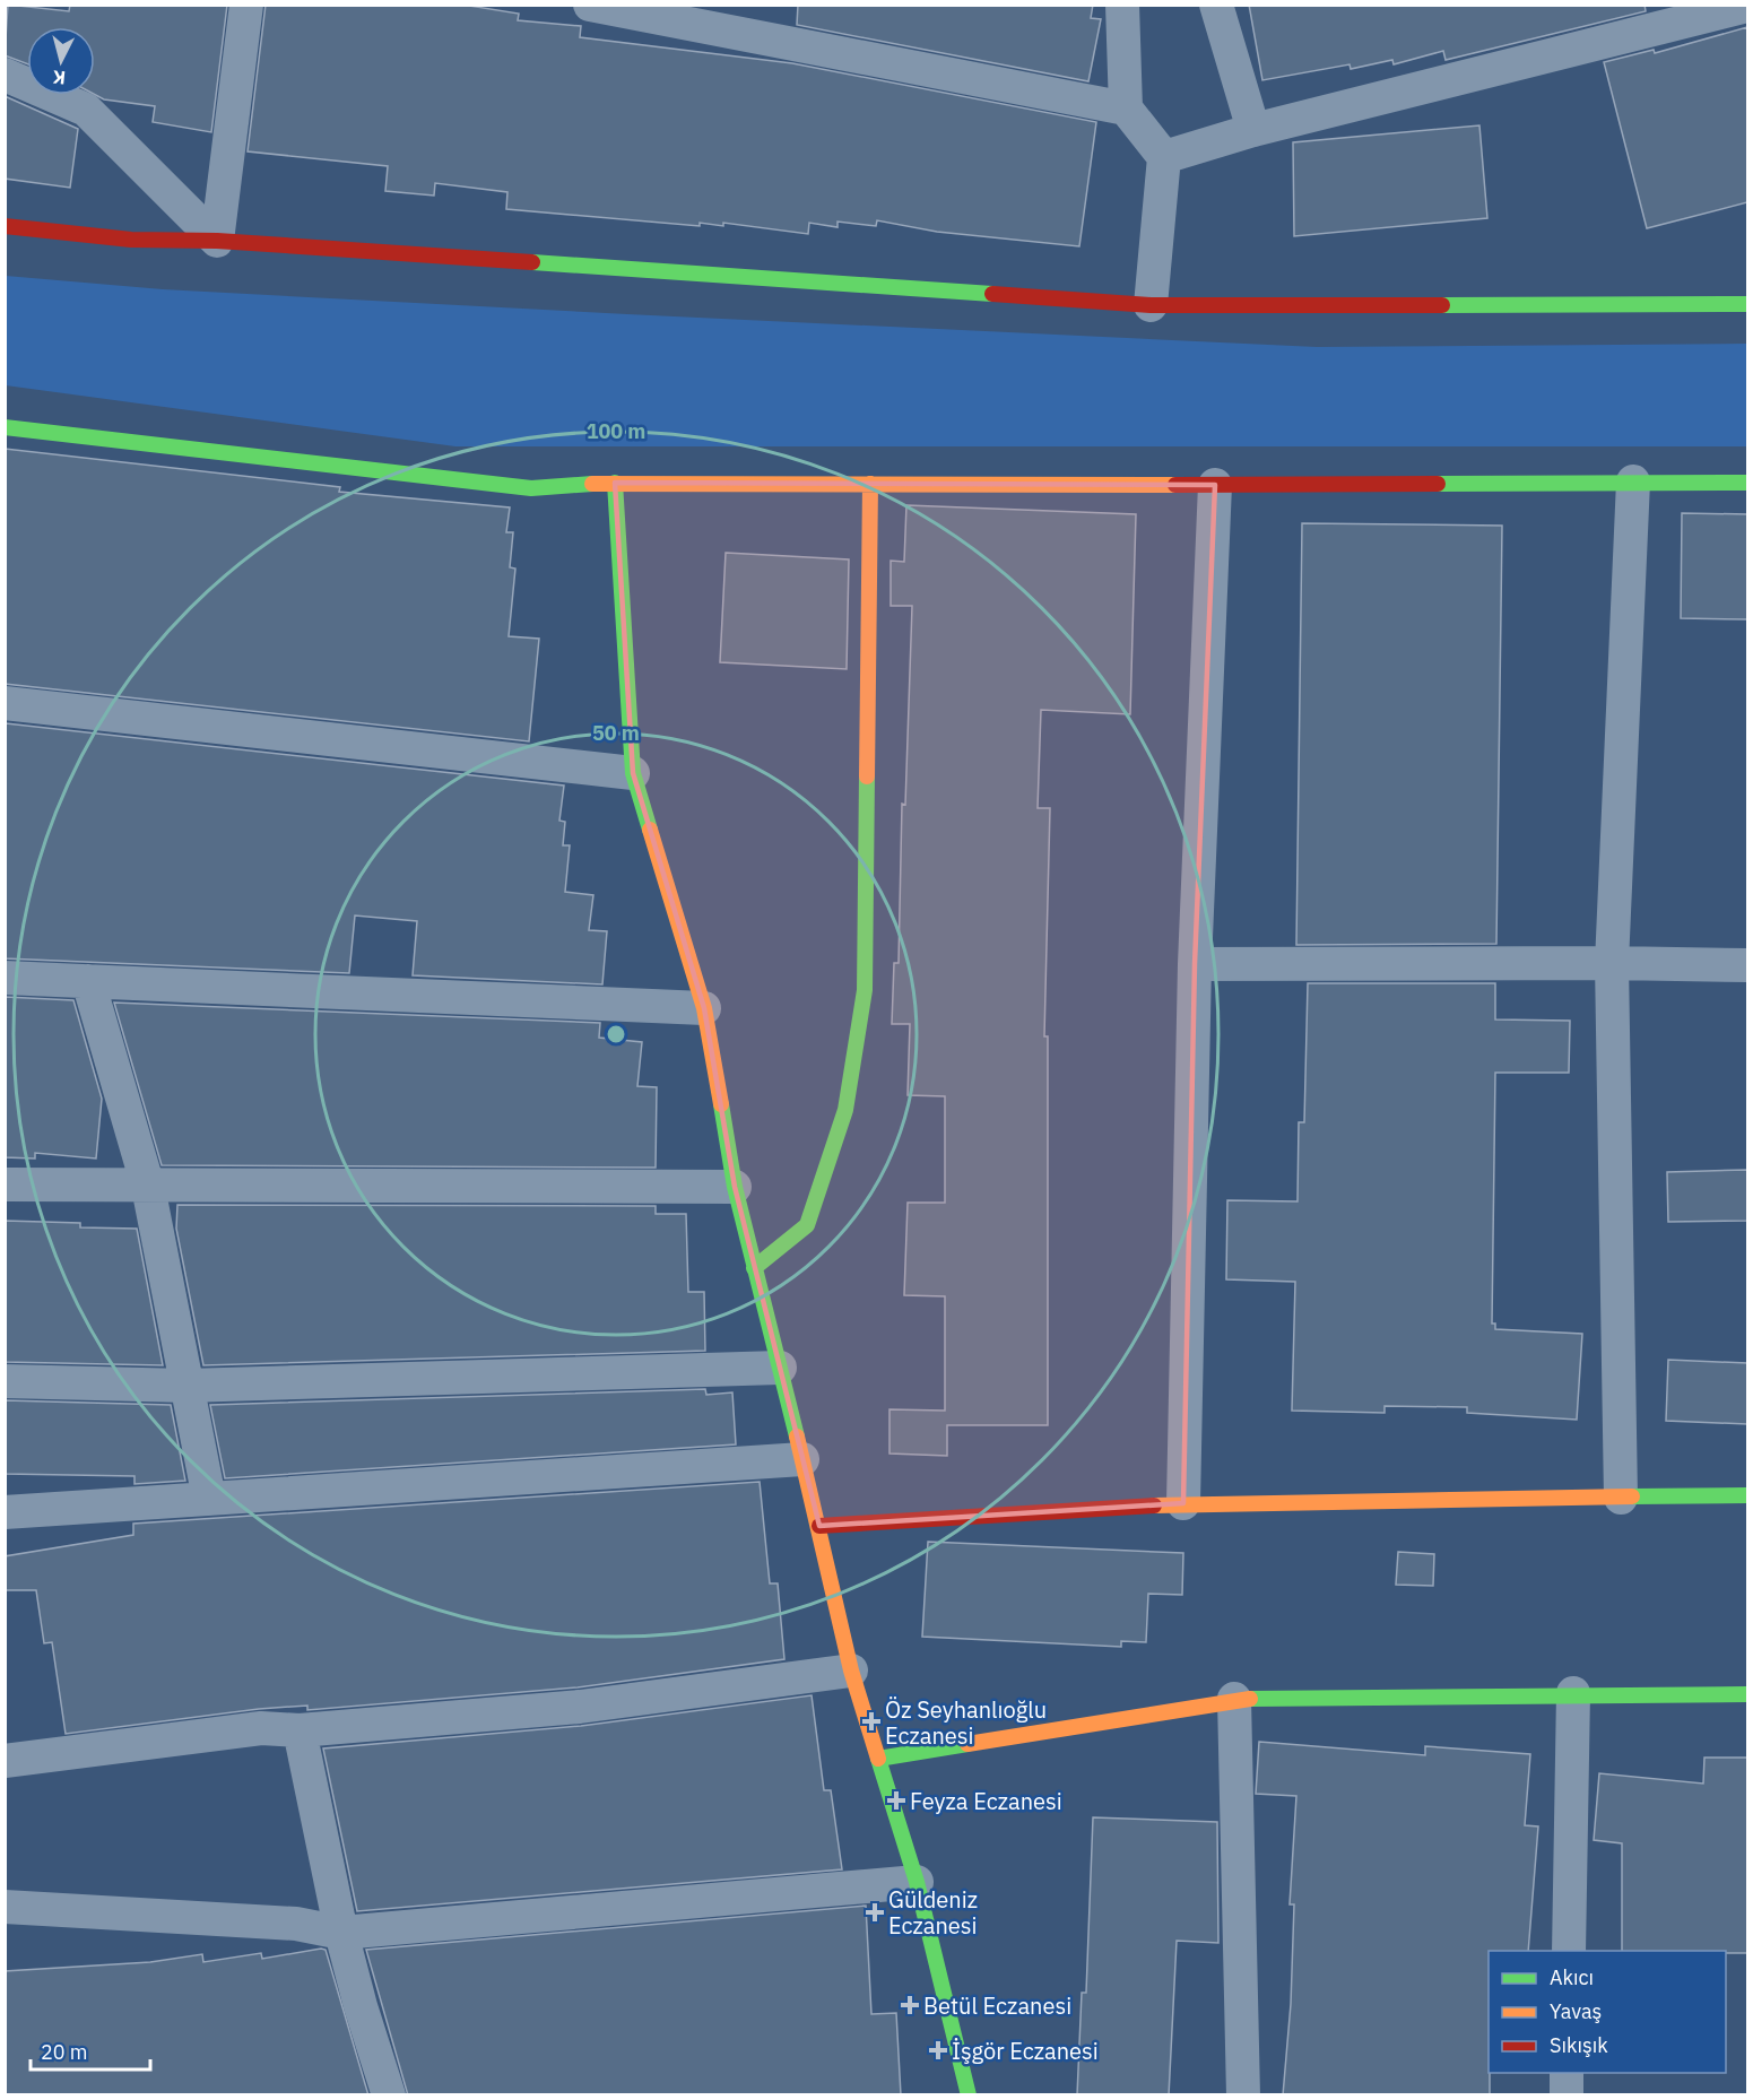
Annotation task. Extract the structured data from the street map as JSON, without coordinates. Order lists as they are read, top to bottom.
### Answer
{
  "places": {
    "health": [
      "Öz Seyhanlıoğlu Eczanesi",
      "Feyza Eczanesi",
      "Güldeniz Eczanesi",
      "Betül Eczanesi",
      "İşgör Eczanesi"
    ]
  },
  "legend": ["Akıcı", "Yavaş", "Sıkışık"],
  "scale_bar": "20 m",
  "north": "bottom",
  "rings": ["100 m", "50 m"]
}
